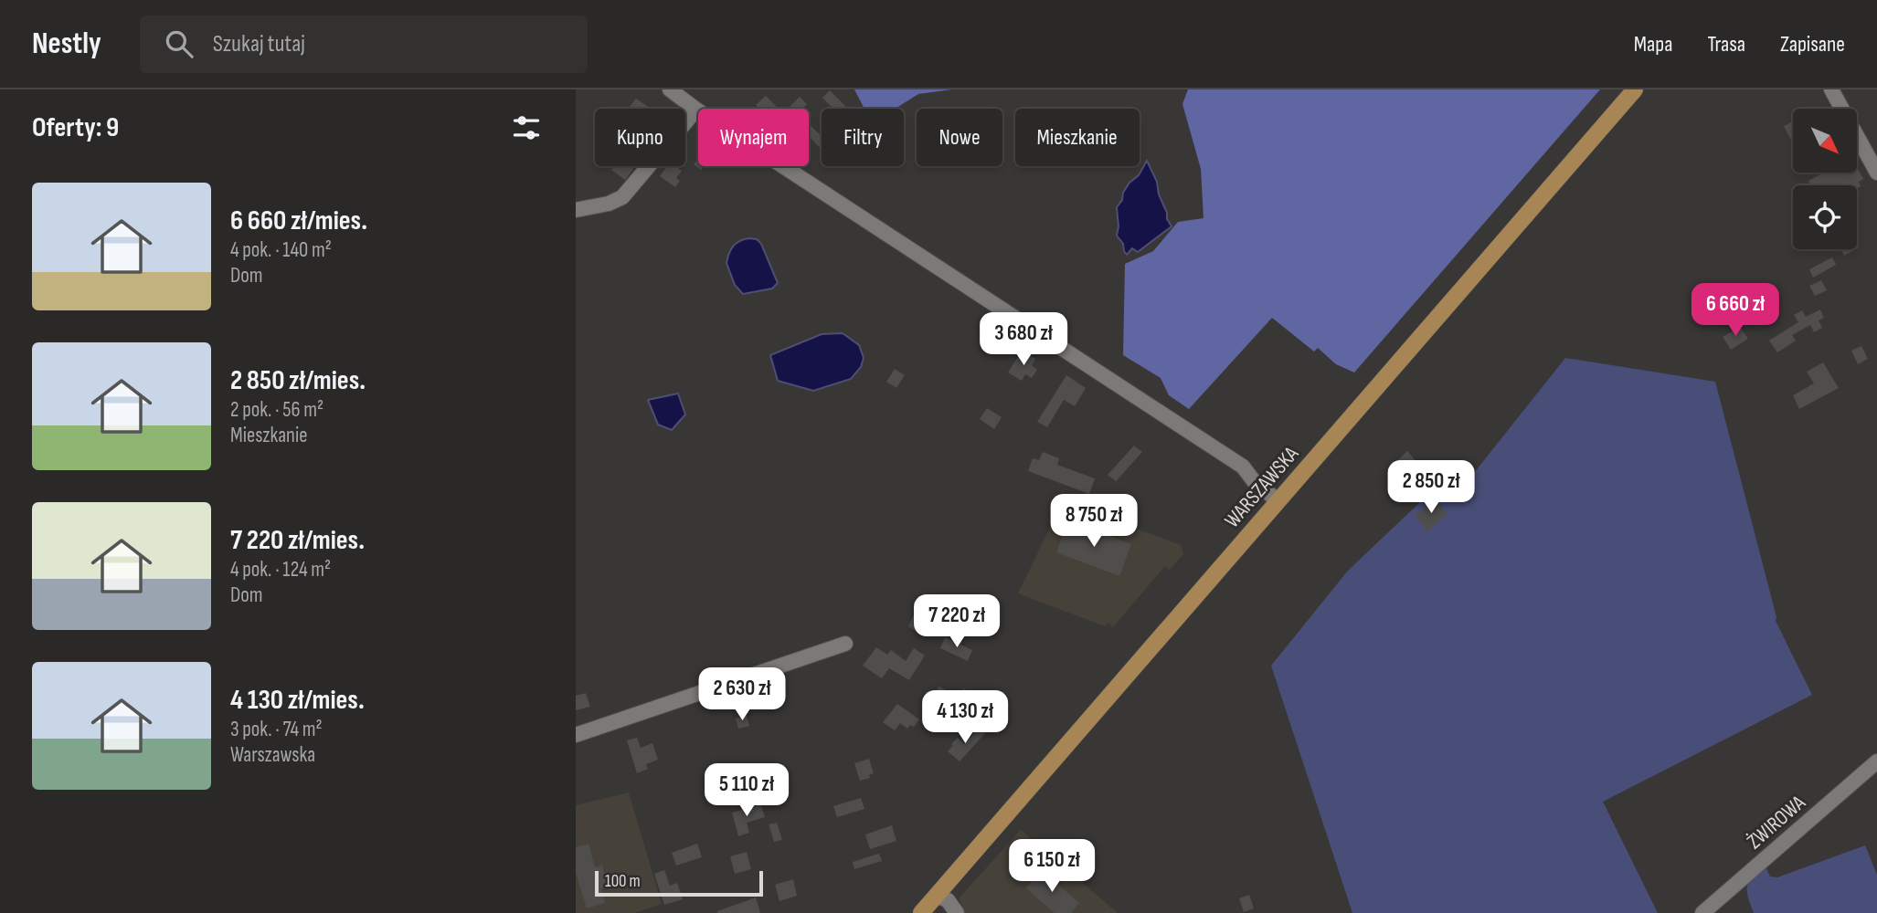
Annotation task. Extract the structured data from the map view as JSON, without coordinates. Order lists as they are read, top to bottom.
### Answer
{
  "streets": {
    "main road": ["WARSZAWSKA"],
    "street": ["ŻWIROWA"]
  },
  "scale_bar": "100 m",
  "north": "bottom right",
  "page": {
    "header": "Nestly",
    "search": "Szukaj tutaj",
    "nav": ["Mapa", "Trasa", "Zapisane"],
    "heading": "Oferty: 9",
    "chip": [
      "Kupno",
      "Wynajem",
      "Filtry",
      "Nowe",
      "Mieszkanie"
    ],
    "list": [
      {
        "name": "6 660 zł/mies.",
        "note": "4 pok. · 140 m² · Dom"
      },
      {
        "name": "2 850 zł/mies.",
        "note": "2 pok. · 56 m² · Mieszkanie"
      },
      {
        "name": "7 220 zł/mies.",
        "note": "4 pok. · 124 m² · Dom"
      },
      {
        "name": "4 130 zł/mies.",
        "note": "3 pok. · 74 m² · Warszawska"
      }
    ],
    "price": [
      "6 660 zł",
      "3 680 zł",
      "2 850 zł",
      "8 750 zł",
      "7 220 zł",
      "2 630 zł",
      "4 130 zł",
      "5 110 zł",
      "6 150 zł"
    ],
    "scale": "100 m"
  }
}
